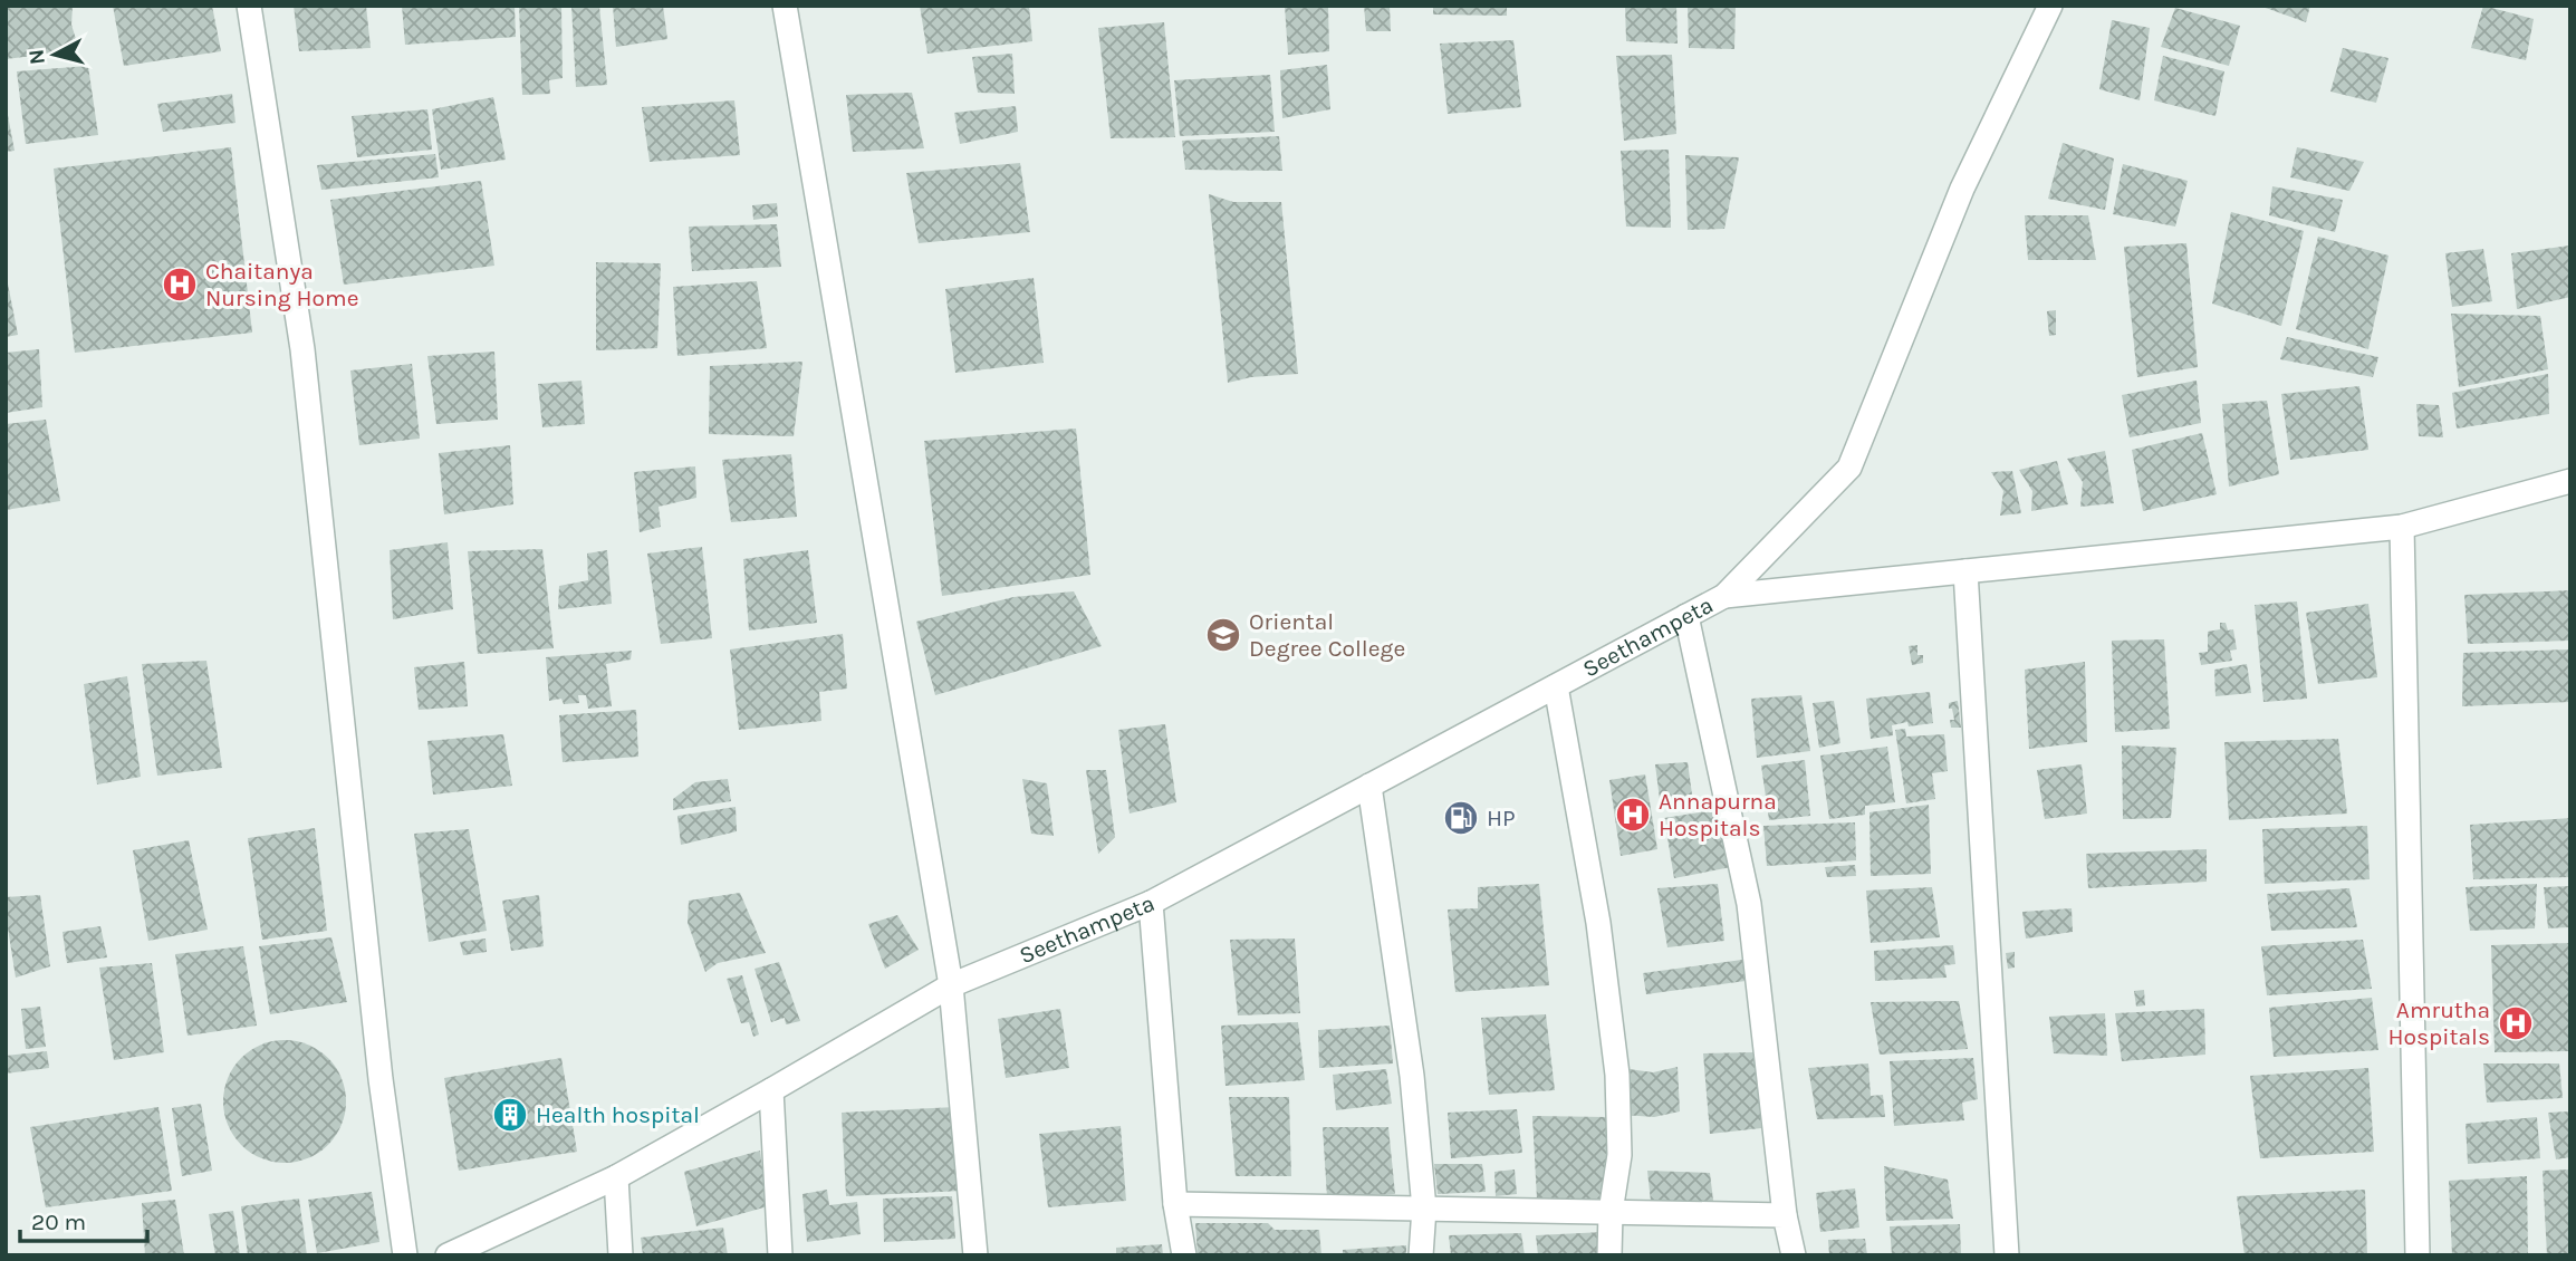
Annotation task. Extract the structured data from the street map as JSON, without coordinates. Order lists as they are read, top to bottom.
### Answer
{
  "streets": {
    "street": ["Seethampeta"]
  },
  "places": {
    "hospital": ["Chaitanya Nursing Home", "Annapurna Hospitals", "Amrutha Hospitals"],
    "school or university": ["Oriental Degree College"],
    "fuel station": ["HP"],
    "building": ["Health hospital"]
  },
  "scale_bar": "20 m",
  "north": "left"
}
